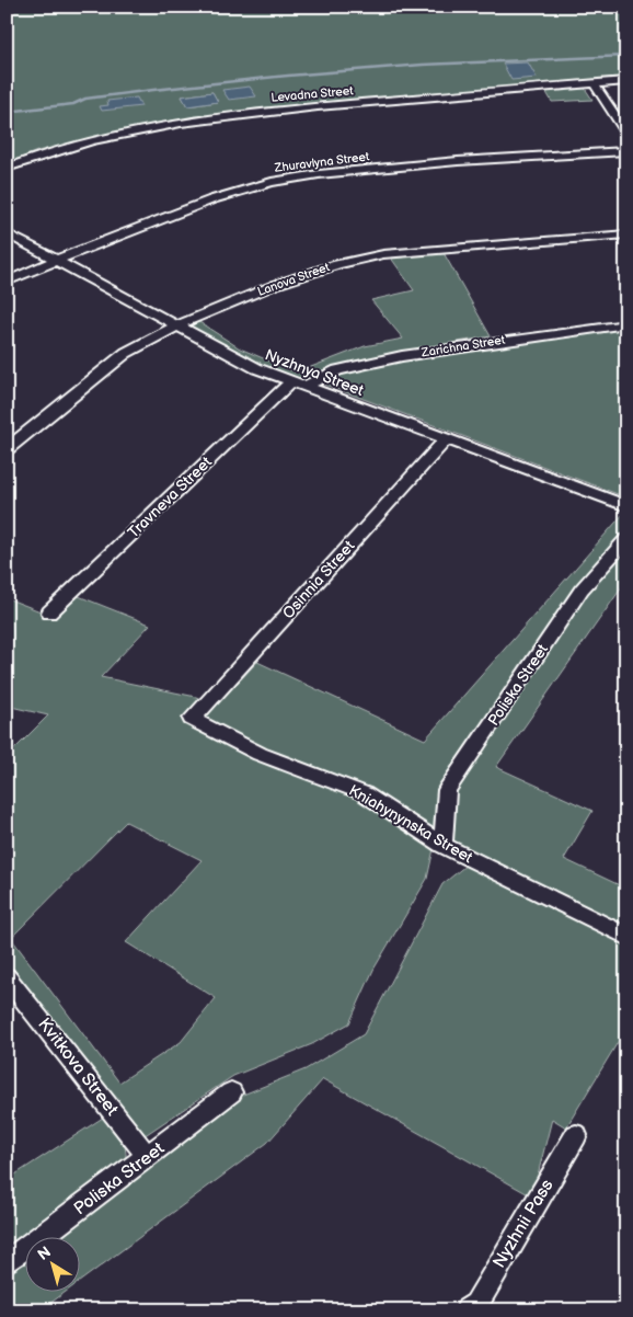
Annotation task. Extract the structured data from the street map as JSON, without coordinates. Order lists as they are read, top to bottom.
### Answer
{
  "streets": {
    "street": [
      "Levadna Street",
      "Zhuravlyna Street",
      "Lanova Street",
      "Zarichna Street",
      "Nyzhnya Street",
      "Travneva Street",
      "Osinnia Street",
      "Poliska Street",
      "Kniahynynska Street",
      "Kvitkova Street",
      "Nyzhnii Pass"
    ]
  },
  "crossings": [
    ["Zhuravlyna Street", "Nyzhnya Street"],
    ["Lanova Street", "Nyzhnya Street"],
    ["Zarichna Street", "Nyzhnya Street"],
    ["Zarichna Street", "Travneva Street"],
    ["Nyzhnya Street", "Travneva Street"],
    ["Nyzhnya Street", "Osinnia Street"],
    ["Osinnia Street", "Kniahynynska Street"],
    ["Poliska Street", "Kniahynynska Street"],
    ["Poliska Street", "Kvitkova Street"]
  ],
  "north": "top left"
}
